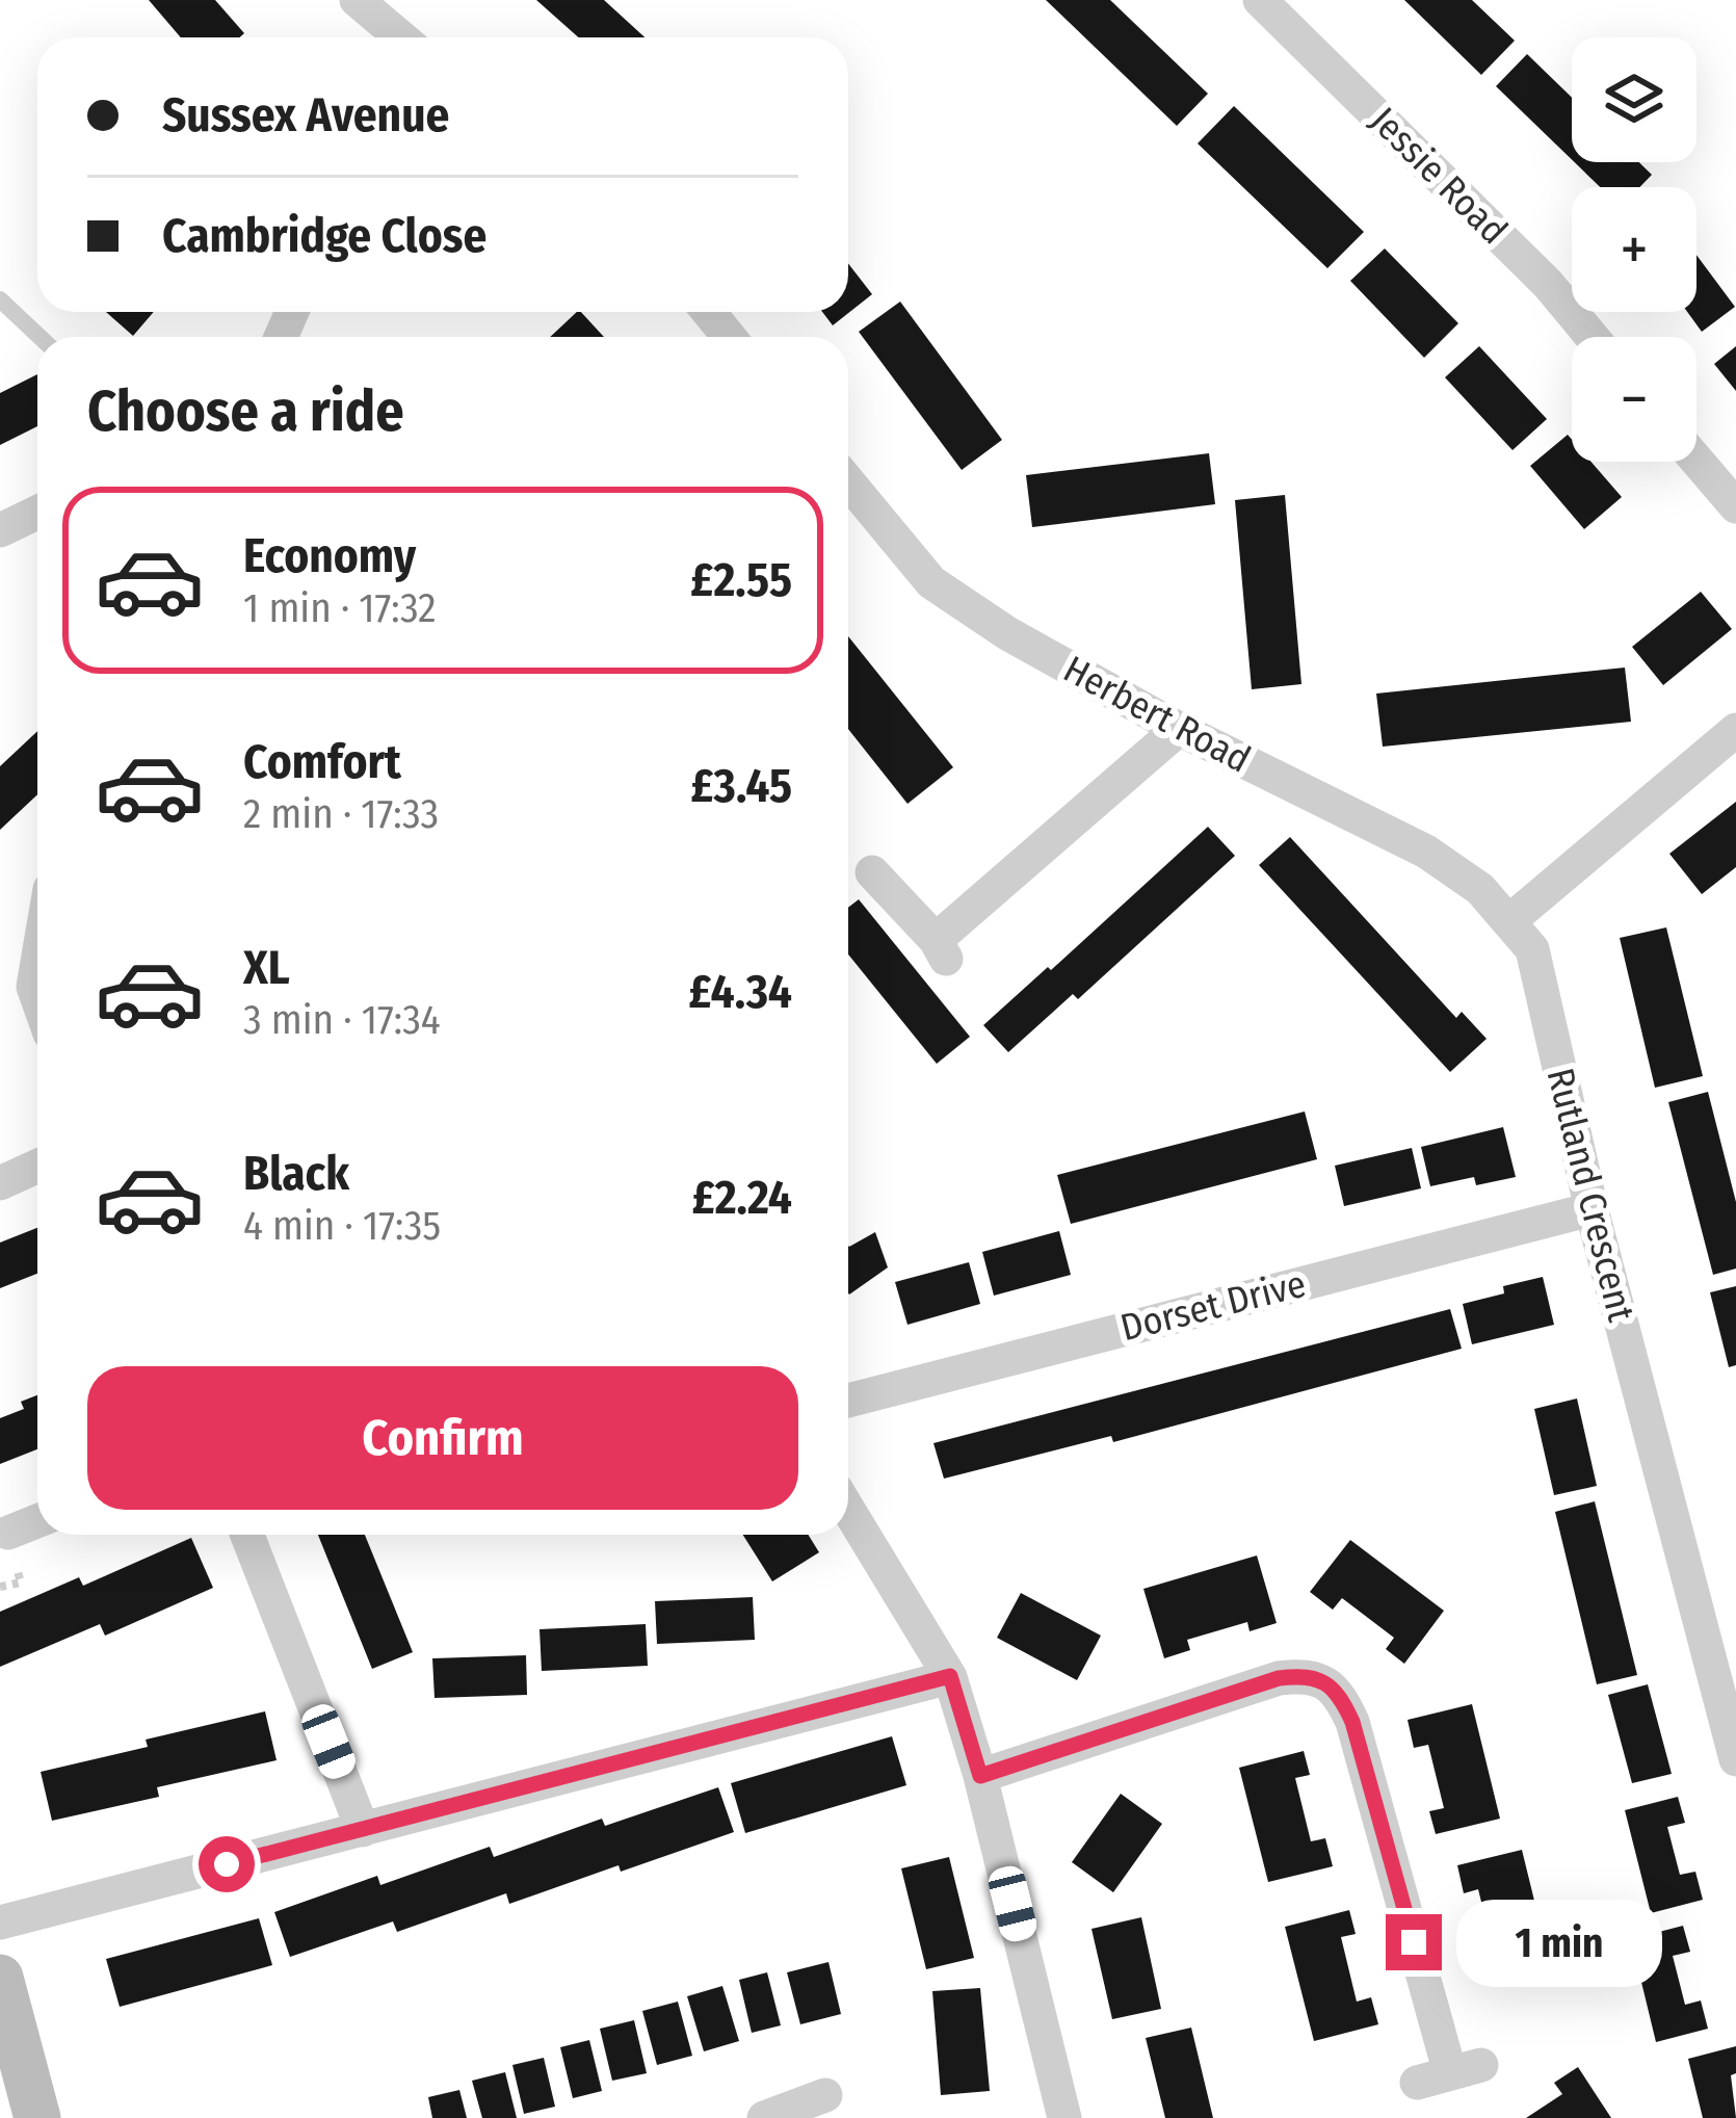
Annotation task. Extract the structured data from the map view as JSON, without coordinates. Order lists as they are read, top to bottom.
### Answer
{
  "streets": {
    "street": [
      "Jessie Road",
      "Herbert Road",
      "Rutland Crescent",
      "Dorset Drive"
    ]
  },
  "crossings": [
    ["Herbert Road", "Rutland Crescent"],
    ["Rutland Crescent", "Dorset Drive"]
  ],
  "page": {
    "map_buttons": ["+", "−"],
    "banner": ["Sussex Avenue", "Cambridge Close"],
    "heading": "Choose a ride",
    "list": [
      {
        "name": "Economy",
        "note": "1 min · 17:32",
        "value": "£2.55"
      },
      {
        "name": "Comfort",
        "note": "2 min · 17:33",
        "value": "£3.45"
      },
      {
        "name": "XL",
        "note": "3 min · 17:34",
        "value": "£4.34"
      },
      {
        "name": "Black",
        "note": "4 min · 17:35",
        "value": "£2.24"
      }
    ],
    "buttons": "Confirm",
    "bubble": "1 min"
  }
}
